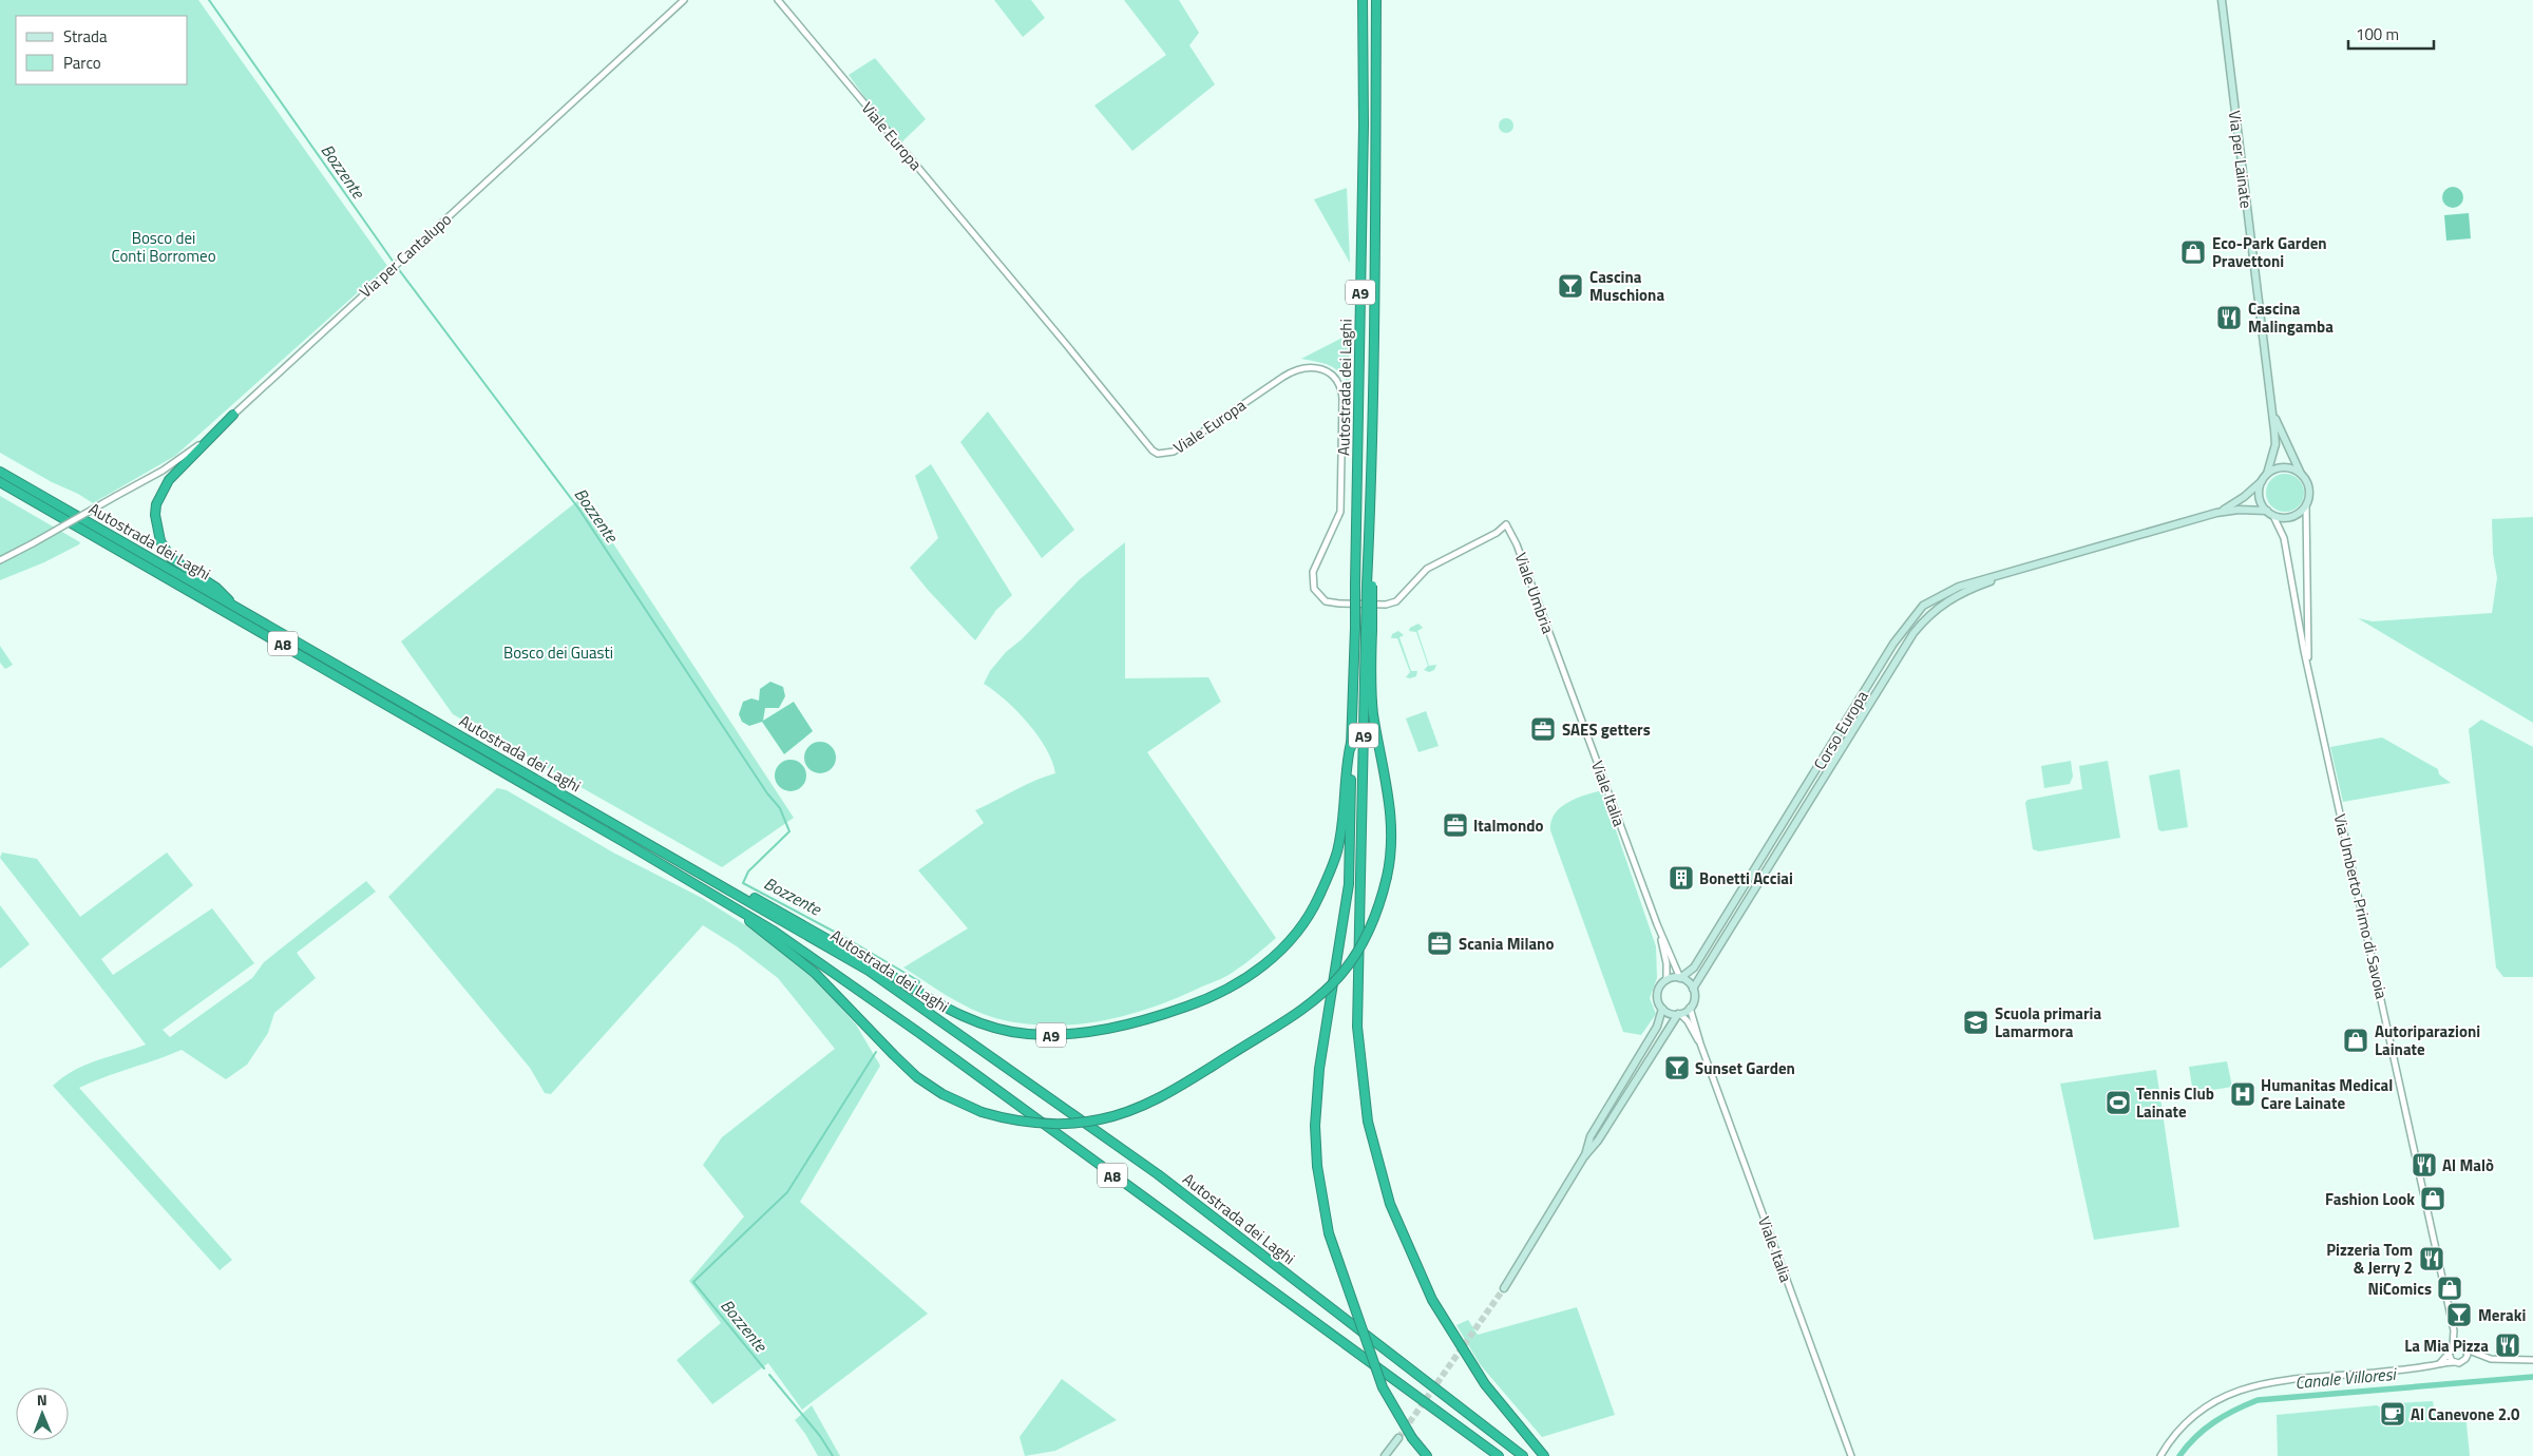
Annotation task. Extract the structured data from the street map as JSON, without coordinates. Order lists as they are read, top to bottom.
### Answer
{
  "streets": {
    "highway": ["A9", "Autostrada dei Laghi", "A8"],
    "main road": ["Via per Lainate", "Corso Europa"],
    "street": [
      "Viale Europa",
      "Via per Cantalupo",
      "Viale Umbria",
      "Viale Italia",
      "Via Umberto Primo di Savoia"
    ]
  },
  "crossings": [
    ["Viale Europa", "Viale Umbria"],
    ["A9", "Autostrada dei Laghi"],
    ["Viale Umbria", "Viale Italia"],
    ["Corso Europa", "Viale Italia"],
    ["Corso Europa", "Via Umberto Primo di Savoia"]
  ],
  "water": ["Bozzente", "Canale Villoresi"],
  "parks": ["Bosco dei Conti Borromeo", "Bosco dei Guasti"],
  "places": {
    "shop": [
      "Eco-Park Garden Pravettoni",
      "Autoriparazioni Lainate",
      "Fashion Look",
      "NiComics"
    ],
    "bar": ["Cascina Muschiona", "Sunset Garden", "Meraki"],
    "restaurant": [
      "Cascina Malingamba",
      "Al Malò",
      "Pizzeria Tom & Jerry 2",
      "La Mia Pizza"
    ],
    "office": ["SAES getters", "Italmondo", "Scania Milano"],
    "building": ["Bonetti Acciai"],
    "school or university": ["Scuola primaria Lamarmora"],
    "hospital": ["Humanitas Medical Care Lainate"],
    "sports": ["Tennis Club Lainate"],
    "cafe": ["Al Canevone 2.0"]
  },
  "legend": ["Strada", "Parco"],
  "scale_bar": "100 m",
  "north": "top"
}
